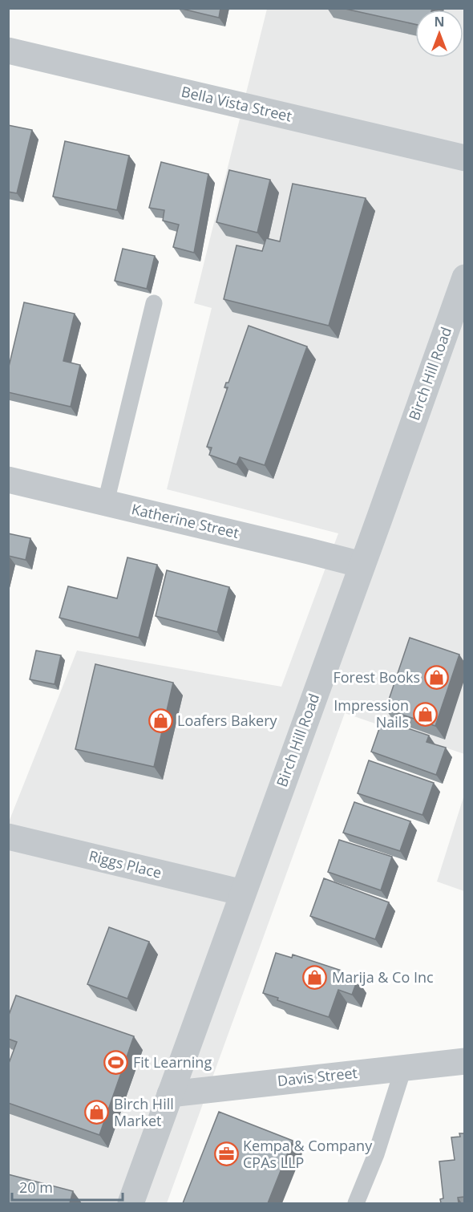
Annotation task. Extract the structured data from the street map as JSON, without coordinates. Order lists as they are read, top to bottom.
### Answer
{
  "streets": {
    "street": [
      "Bella Vista Street",
      "Birch Hill Road",
      "Katherine Street",
      "Riggs Place",
      "Davis Street"
    ]
  },
  "crossings": [
    ["Birch Hill Road", "Katherine Street"],
    ["Birch Hill Road", "Riggs Place"],
    ["Birch Hill Road", "Davis Street"]
  ],
  "places": {
    "shop": [
      "Forest Books",
      "Impression Nails",
      "Loafers Bakery",
      "Marija & Co Inc",
      "Birch Hill Market"
    ],
    "sports": ["Fit Learning"],
    "office": ["Kempa & Company CPAs LLP"]
  },
  "scale_bar": "20 m",
  "north": "top"
}
